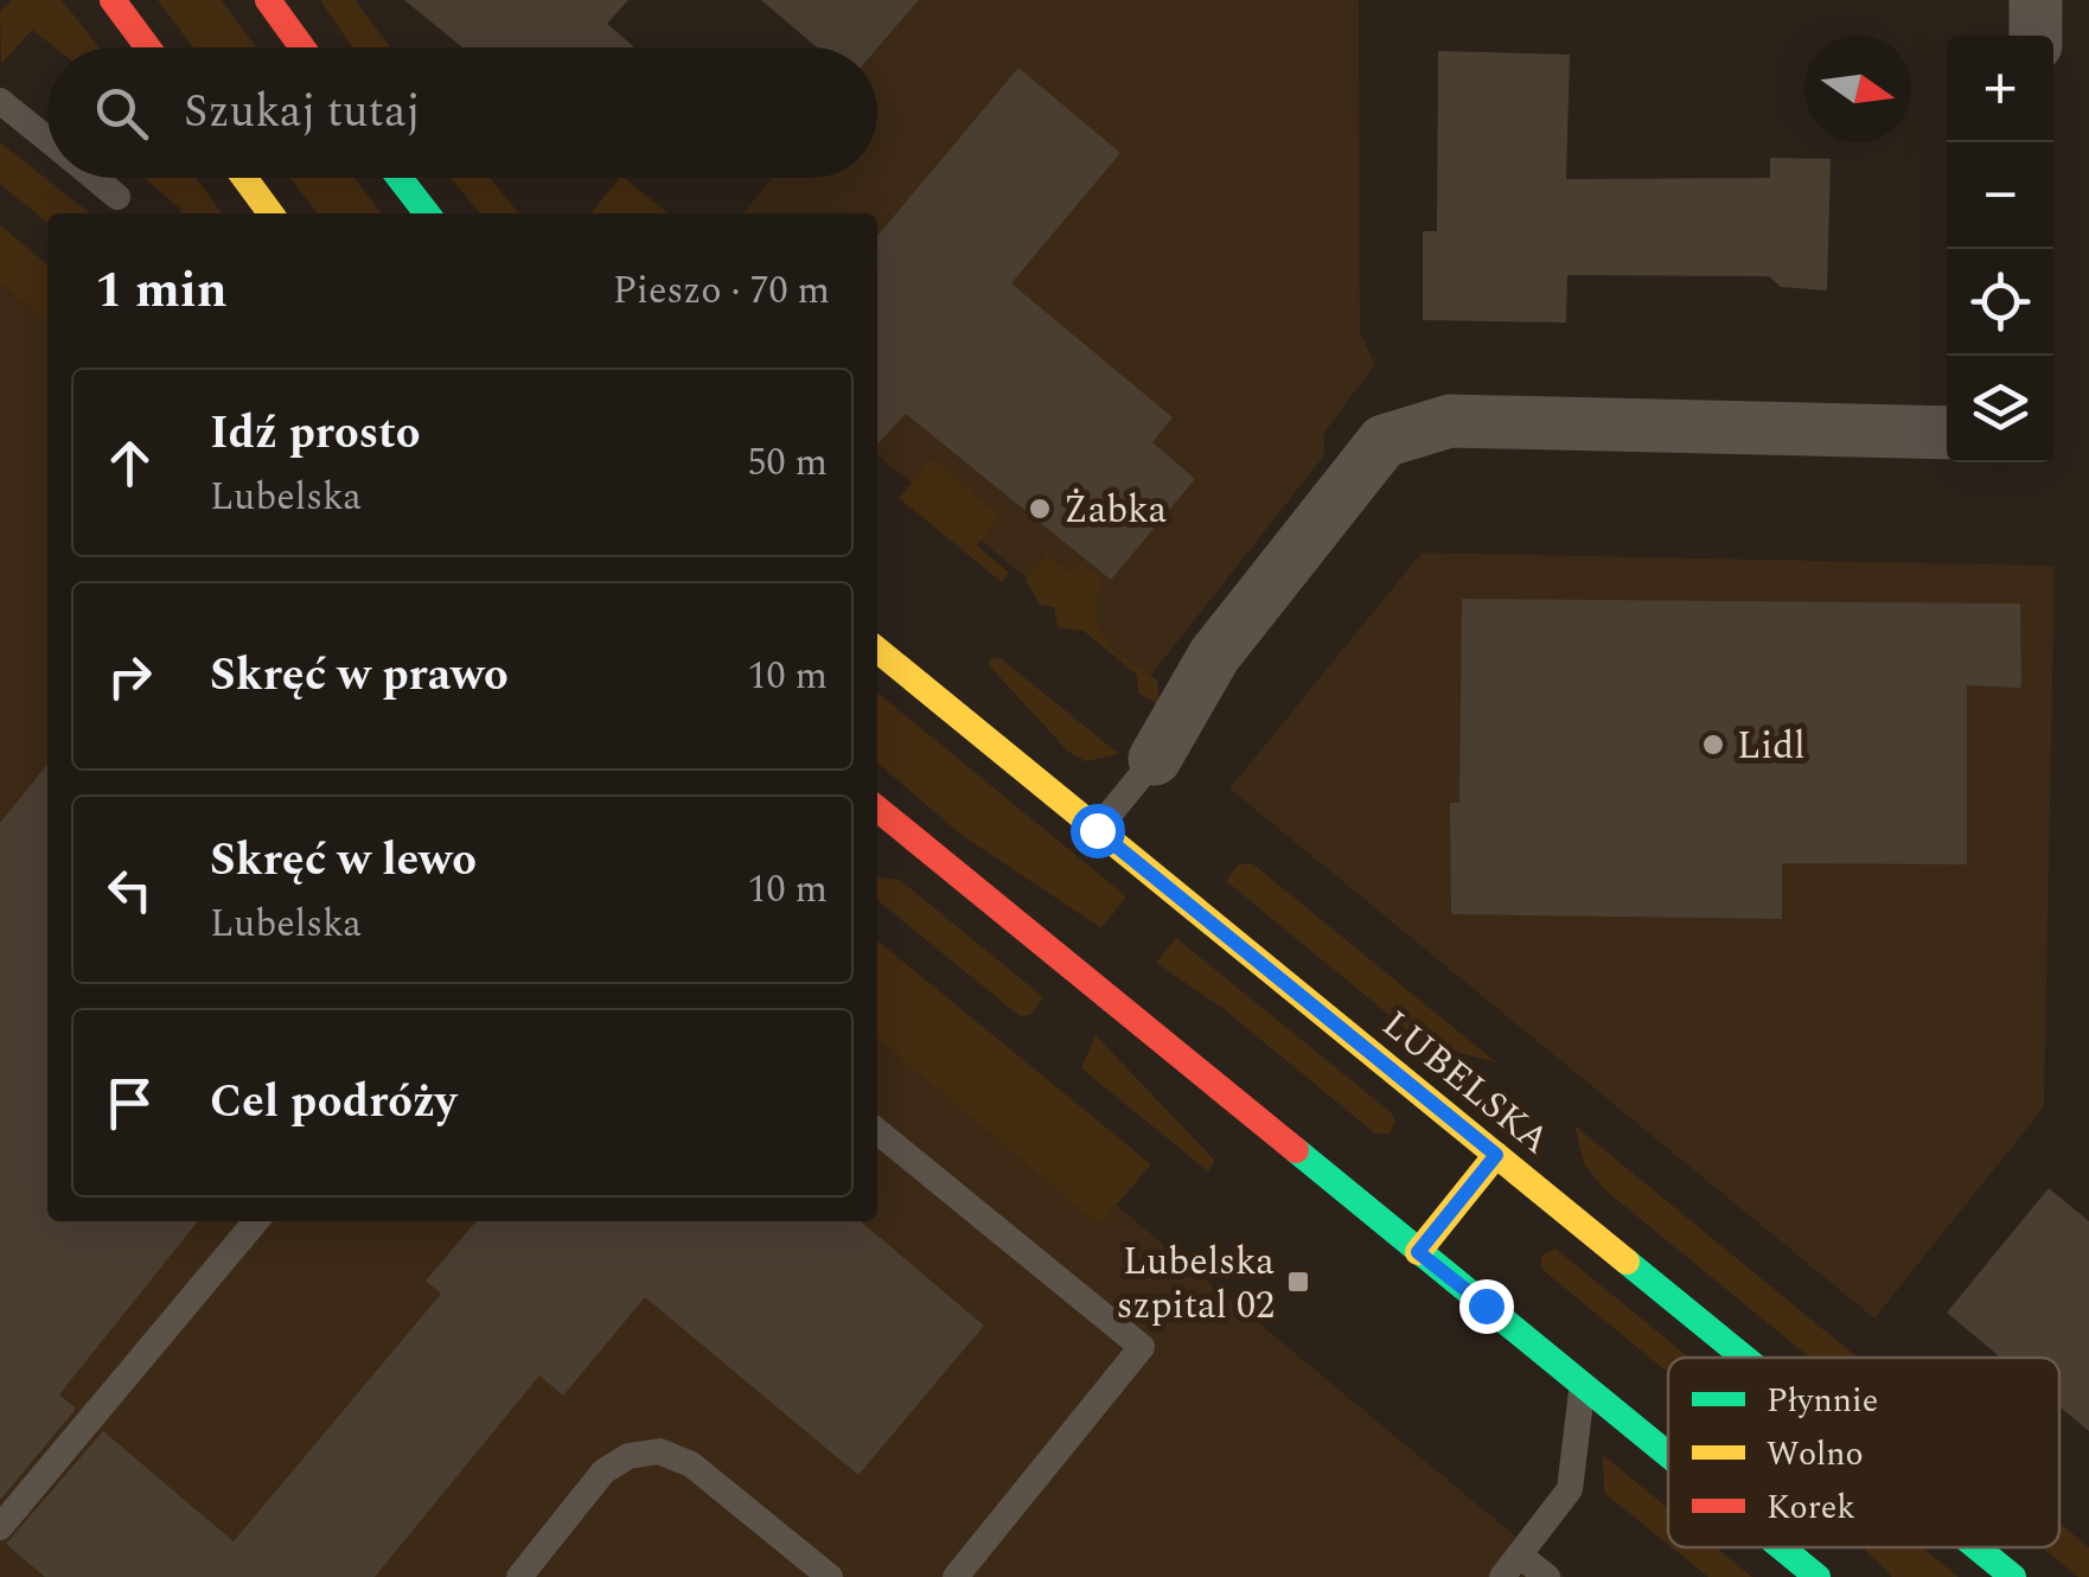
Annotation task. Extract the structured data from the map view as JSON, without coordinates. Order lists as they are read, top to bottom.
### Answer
{
  "streets": {
    "main road": ["LUBELSKA"]
  },
  "places": {
    "other": ["Żabka", "Lidl"],
    "transit": ["Lubelska szpital 02"]
  },
  "legend": ["Płynnie", "Wolno", "Korek"],
  "north": "right",
  "page": {
    "map_buttons": ["+", "−"],
    "search": "Szukaj tutaj",
    "heading": ["1 min", "Pieszo · 70 m"],
    "list": [
      ["Idź prosto", "Lubelska", "50 m"],
      ["Skręć w prawo", "10 m"],
      ["Skręć w lewo", "Lubelska", "10 m"],
      "Cel podróży"
    ]
  }
}
